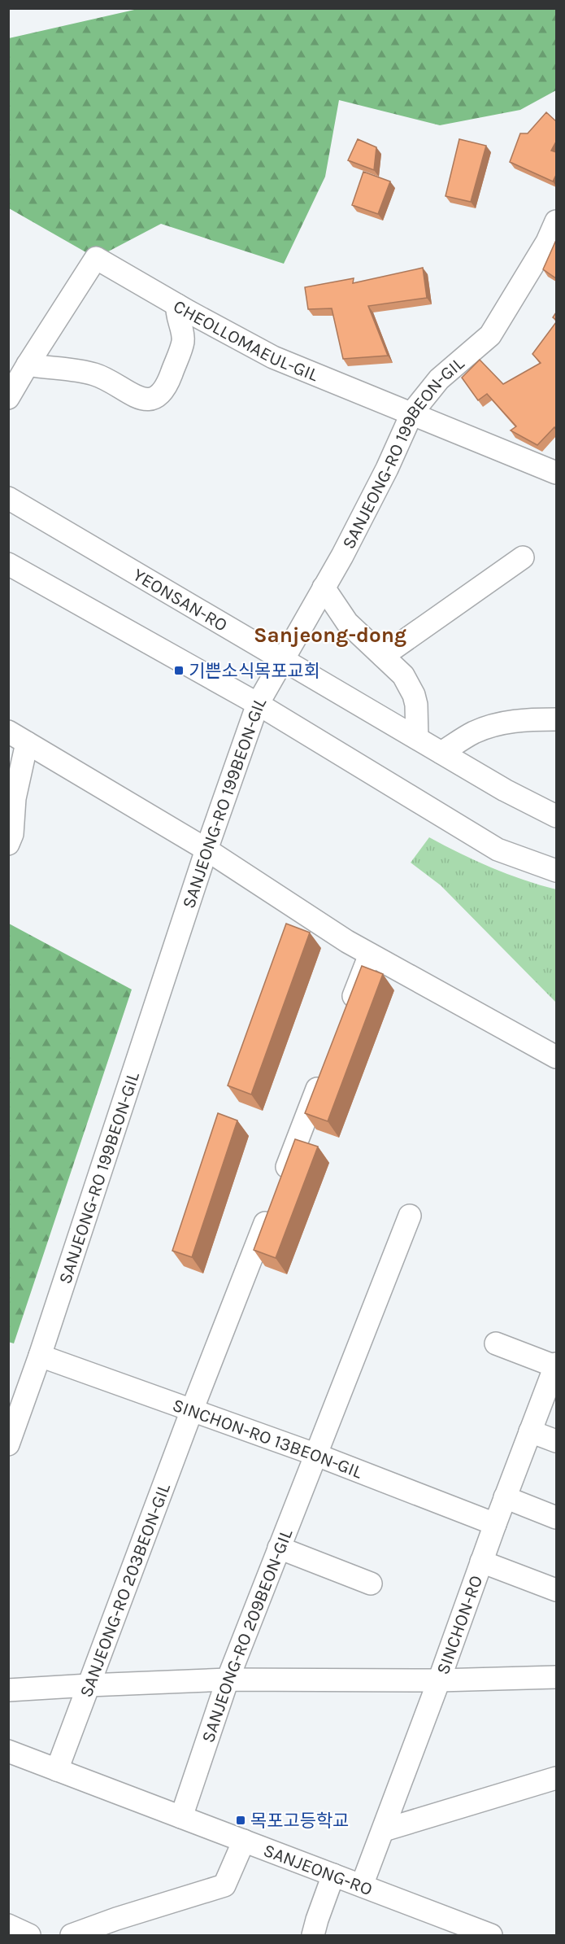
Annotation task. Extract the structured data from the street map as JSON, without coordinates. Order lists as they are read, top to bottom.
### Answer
{
  "streets": {
    "street": [
      "CHEOLLOMAEUL-GIL",
      "SANJEONG-RO 199BEON-GIL",
      "YEONSAN-RO",
      "SINCHON-RO 13BEON-GIL",
      "SANJEONG-RO 203BEON-GIL",
      "SINCHON-RO",
      "SANJEONG-RO 209BEON-GIL",
      "SANJEONG-RO"
    ]
  },
  "crossings": [
    ["CHEOLLOMAEUL-GIL", "SANJEONG-RO 199BEON-GIL"],
    ["SANJEONG-RO 199BEON-GIL", "YEONSAN-RO"],
    ["SANJEONG-RO 199BEON-GIL", "SINCHON-RO 13BEON-GIL"],
    ["SINCHON-RO 13BEON-GIL", "SANJEONG-RO 203BEON-GIL"],
    ["SINCHON-RO 13BEON-GIL", "SINCHON-RO"],
    ["SINCHON-RO 13BEON-GIL", "SANJEONG-RO 209BEON-GIL"],
    ["SANJEONG-RO 203BEON-GIL", "SANJEONG-RO"],
    ["SINCHON-RO", "SANJEONG-RO"],
    ["SANJEONG-RO 209BEON-GIL", "SANJEONG-RO"]
  ],
  "districts": ["Sanjeong-dong"],
  "places": {
    "transit": ["기쁜소식목포교회", "목포고등학교"]
  }
}
